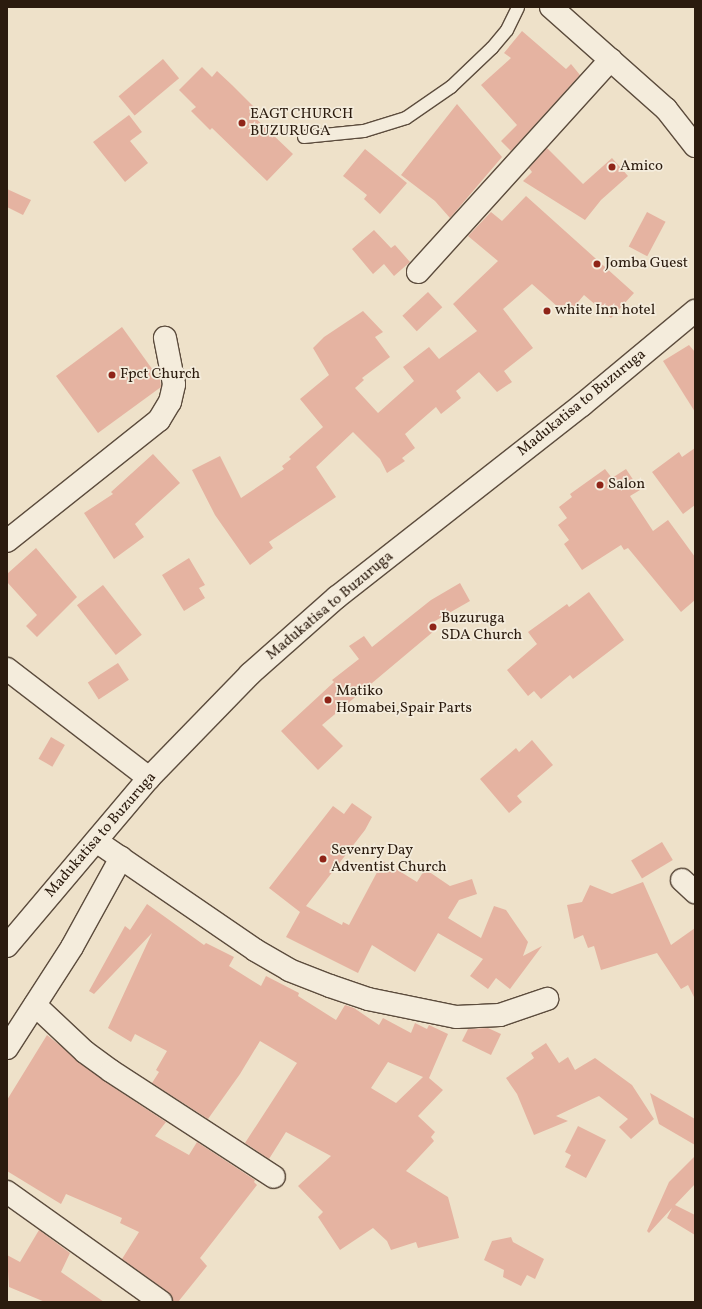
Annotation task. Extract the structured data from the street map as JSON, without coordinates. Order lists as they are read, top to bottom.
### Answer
{
  "streets": {
    "street": ["Madukatisa to Buzuruga"]
  },
  "places": [
    "EAGT CHURCH BUZURUGA",
    "Amico",
    "Jomba Guest",
    "white Inn hotel",
    "Fpct Church",
    "Salon",
    "Buzuruga SDA Church",
    "Matiko Homabei,Spair Parts",
    "Sevenry Day Adventist Church"
  ]
}
